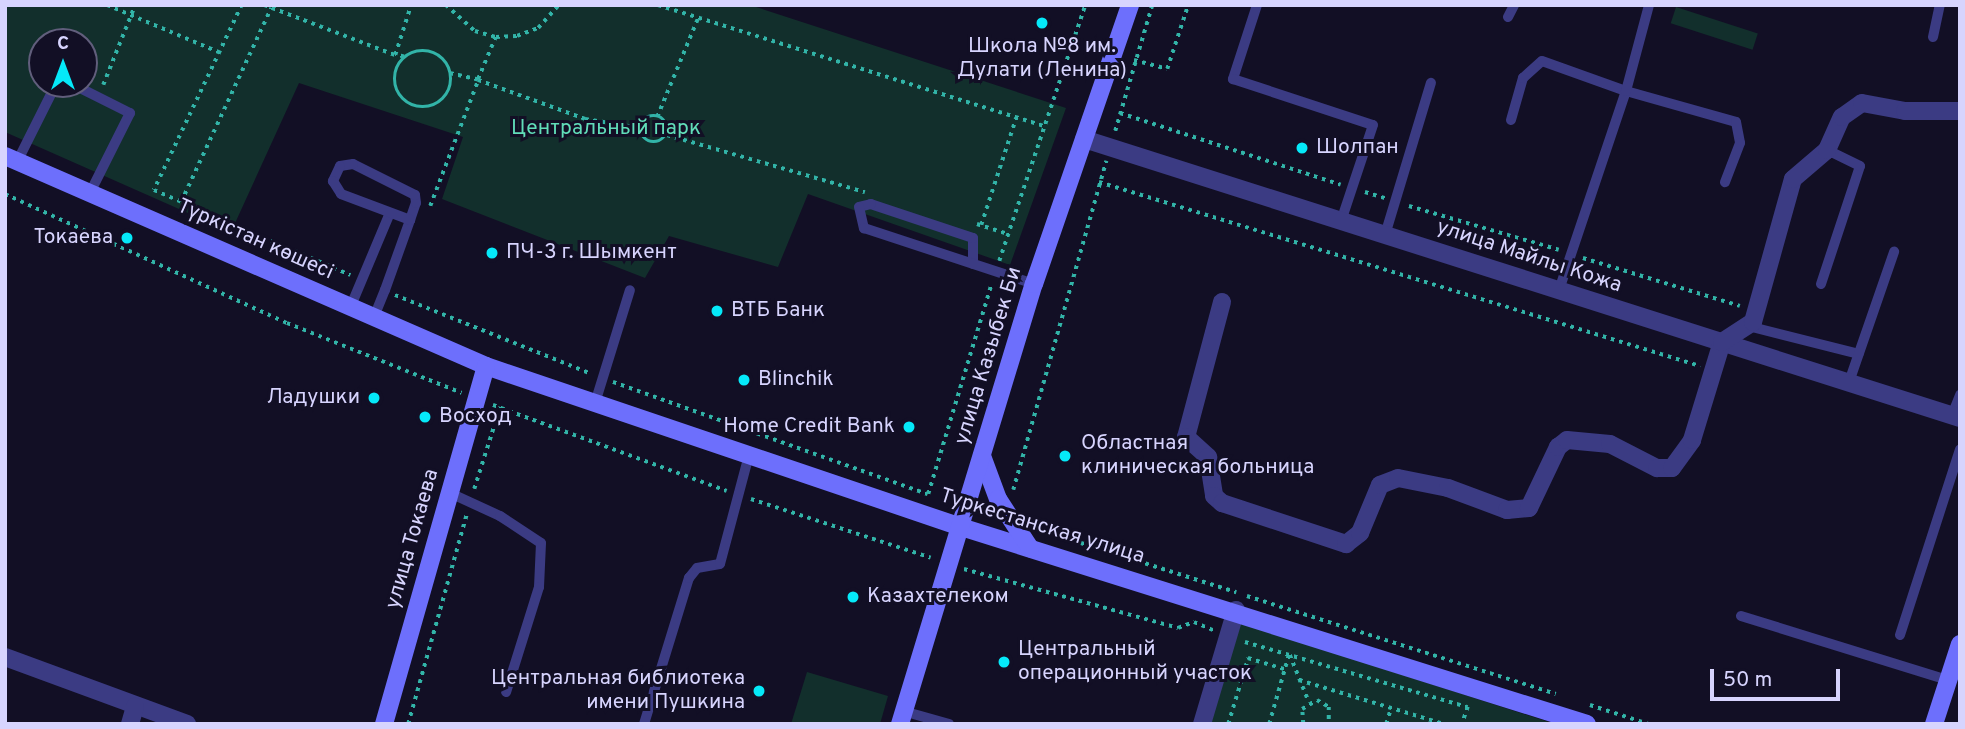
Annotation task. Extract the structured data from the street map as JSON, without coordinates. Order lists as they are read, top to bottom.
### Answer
{
  "streets": {
    "main road": [
      "Түркістан көшесі",
      "улица Казыбек Би",
      "Туркестанская улица",
      "улица Токаева"
    ],
    "street": ["улица Майлы Кожа"]
  },
  "crossings": [
    ["Түркістан көшесі", "Туркестанская улица"],
    ["Түркістан көшесі", "улица Токаева"],
    ["улица Майлы Кожа", "улица Казыбек Би"],
    ["улица Казыбек Би", "Туркестанская улица"],
    ["Туркестанская улица", "улица Токаева"]
  ],
  "parks": ["Центральный парк"],
  "places": [
    "Школа №8 им. Дулати (Ленина)",
    "Шолпан",
    "Токаева",
    "ПЧ-3 г. Шымкент",
    "ВТБ Банк",
    "Blinchik",
    "Ладушки",
    "Восход",
    "Home Credit Bank",
    "Областная клиническая больница",
    "Казахтелеком",
    "Центральный операционный участок",
    "Центральная библиотека имени Пушкина"
  ],
  "scale_bar": "50 m",
  "north": "top"
}
